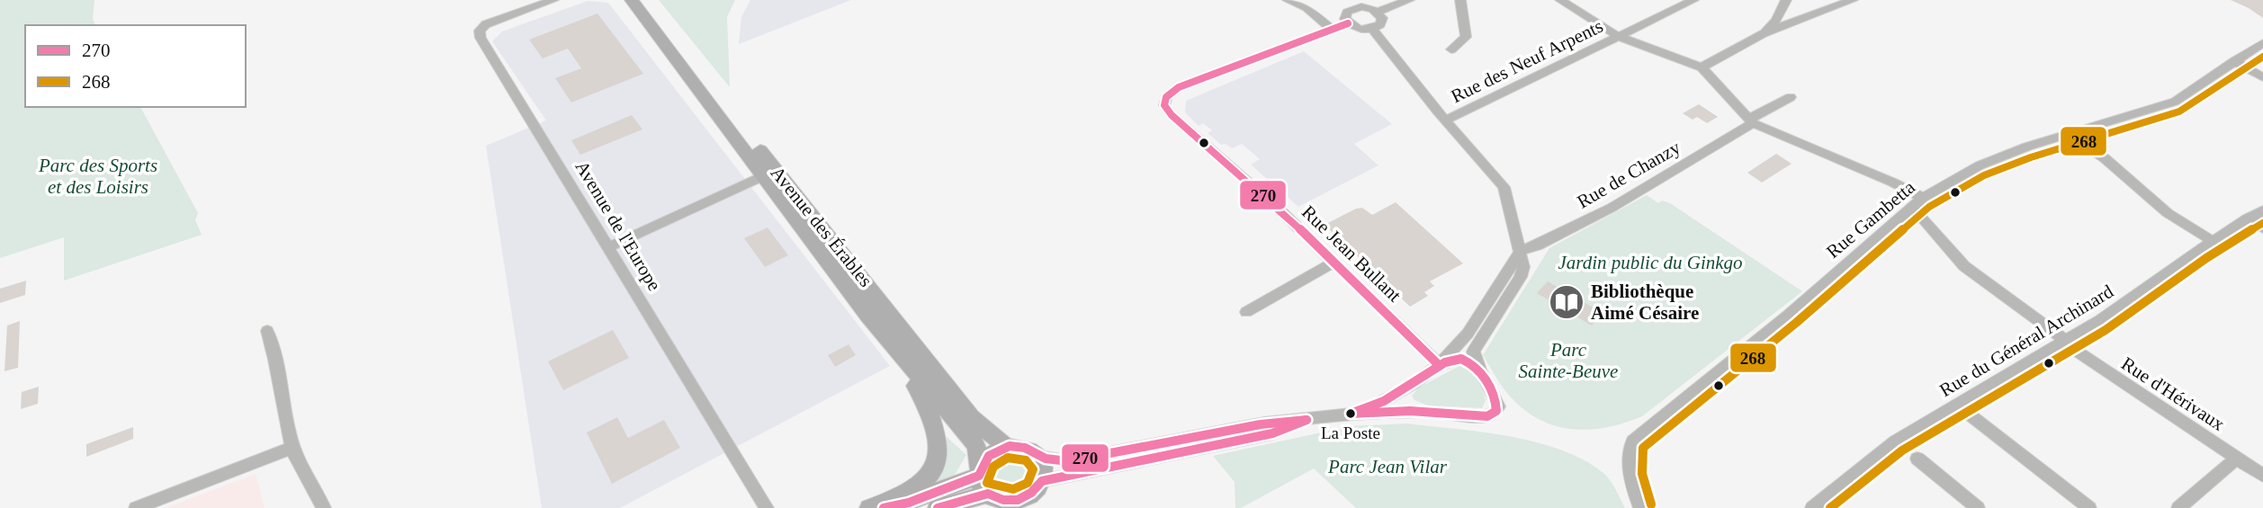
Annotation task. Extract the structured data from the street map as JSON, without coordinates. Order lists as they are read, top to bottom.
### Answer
{
  "streets": {
    "main road": ["Avenue des Érables"],
    "street": [
      "Rue des Neuf Arpents",
      "Rue de Chanzy",
      "Rue Gambetta",
      "Avenue de l'Europe",
      "Rue Jean Bullant",
      "Rue du Général Archinard",
      "Rue d'Hérivaux"
    ]
  },
  "crossings": [
    ["Rue Gambetta", "Rue d'Hérivaux"],
    ["Rue du Général Archinard", "Rue d'Hérivaux"]
  ],
  "parks": [
    "Parc des Sports et des Loisirs",
    "Jardin public du Ginkgo",
    "Parc Sainte-Beuve",
    "Parc Jean Vilar"
  ],
  "places": {
    "library": ["Bibliothèque Aimé Césaire"],
    "other": ["La Poste"]
  },
  "lines": ["transit line 270", "transit line 268"],
  "legend": ["270", "268"]
}
